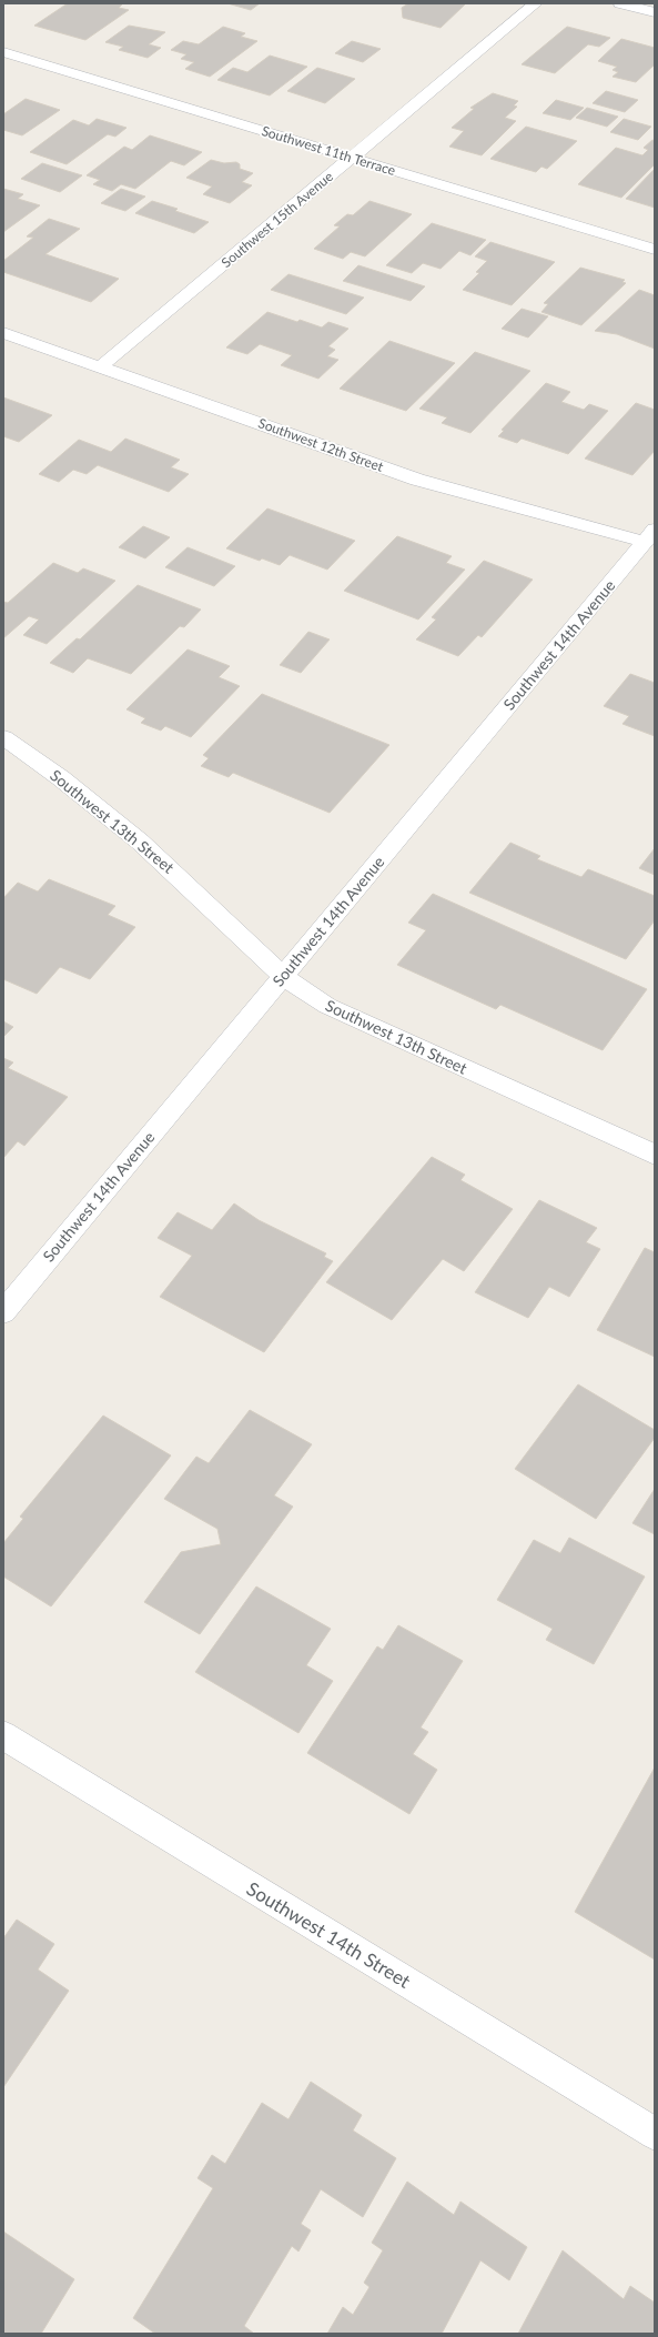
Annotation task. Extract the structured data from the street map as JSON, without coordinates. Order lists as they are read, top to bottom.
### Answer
{
  "streets": {
    "street": [
      "Southwest 11th Terrace",
      "Southwest 15th Avenue",
      "Southwest 12th Street",
      "Southwest 14th Avenue",
      "Southwest 13th Street",
      "Southwest 14th Street"
    ]
  },
  "crossings": [
    ["Southwest 11th Terrace", "Southwest 15th Avenue"],
    ["Southwest 15th Avenue", "Southwest 12th Street"],
    ["Southwest 12th Street", "Southwest 14th Avenue"],
    ["Southwest 14th Avenue", "Southwest 13th Street"]
  ]
}
